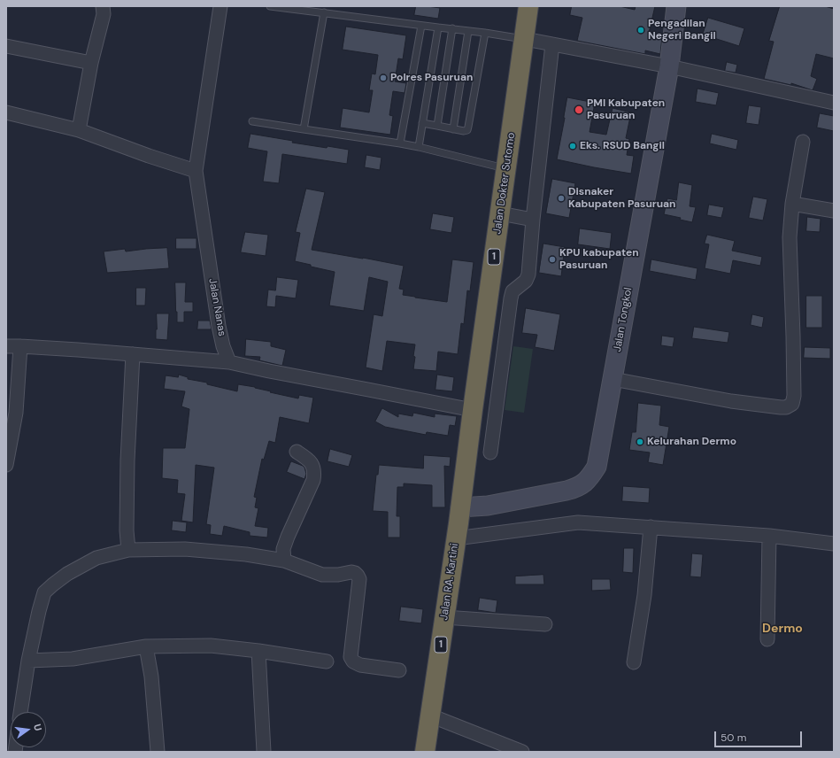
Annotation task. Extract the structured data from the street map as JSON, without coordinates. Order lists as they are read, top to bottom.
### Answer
{
  "streets": {
    "highway": ["Jalan Dokter Sutomo", "1", "Jalan RA. Kartini"],
    "street": ["Jalan Nanas", "Jalan Tongkol"]
  },
  "crossings": [
    ["Jalan Dokter Sutomo", "Jalan Tongkol"],
    ["Jalan Dokter Sutomo", "Jalan RA. Kartini"],
    ["Jalan Tongkol", "Jalan RA. Kartini"]
  ],
  "districts": ["Dermo"],
  "places": [
    "Pengadilan Negeri Bangil",
    "Polres Pasuruan",
    "PMI Kabupaten Pasuruan",
    "Eks. RSUD Bangil",
    "Disnaker Kabupaten Pasuruan",
    "KPU kabupaten Pasuruan",
    "Kelurahan Dermo"
  ],
  "scale_bar": "50 m",
  "north": "right"
}
